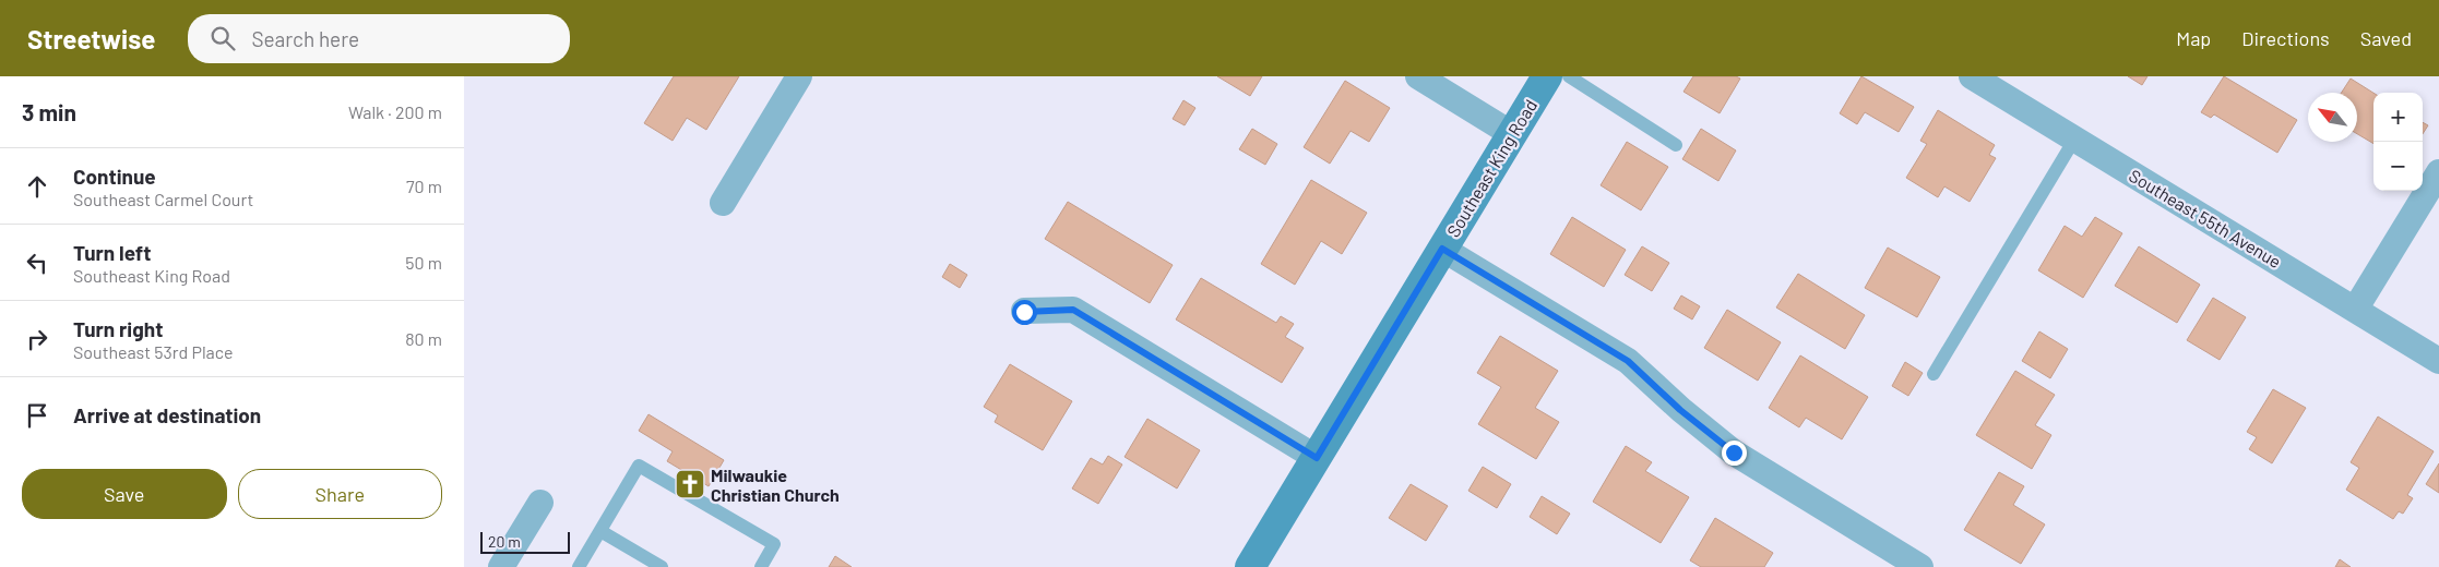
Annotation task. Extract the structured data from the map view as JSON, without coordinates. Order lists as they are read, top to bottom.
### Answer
{
  "streets": {
    "main road": ["Southeast King Road"],
    "street": ["Southeast 55th Avenue"]
  },
  "places": {
    "church": ["Milwaukie Christian Church"]
  },
  "scale_bar": "20 m",
  "north": "top left",
  "page": {
    "header": "Streetwise",
    "search": "Search here",
    "nav": ["Map", "Directions", "Saved"],
    "heading": ["3 min", "Walk · 200 m"],
    "map_buttons": ["+", "−"],
    "list": [
      ["Continue", "Southeast Carmel Court", "70 m"],
      ["Turn left", "Southeast King Road", "50 m"],
      ["Turn right", "Southeast 53rd Place", "80 m"],
      "Arrive at destination"
    ],
    "buttons": ["Save", "Share"],
    "scale": "20 m"
  }
}
